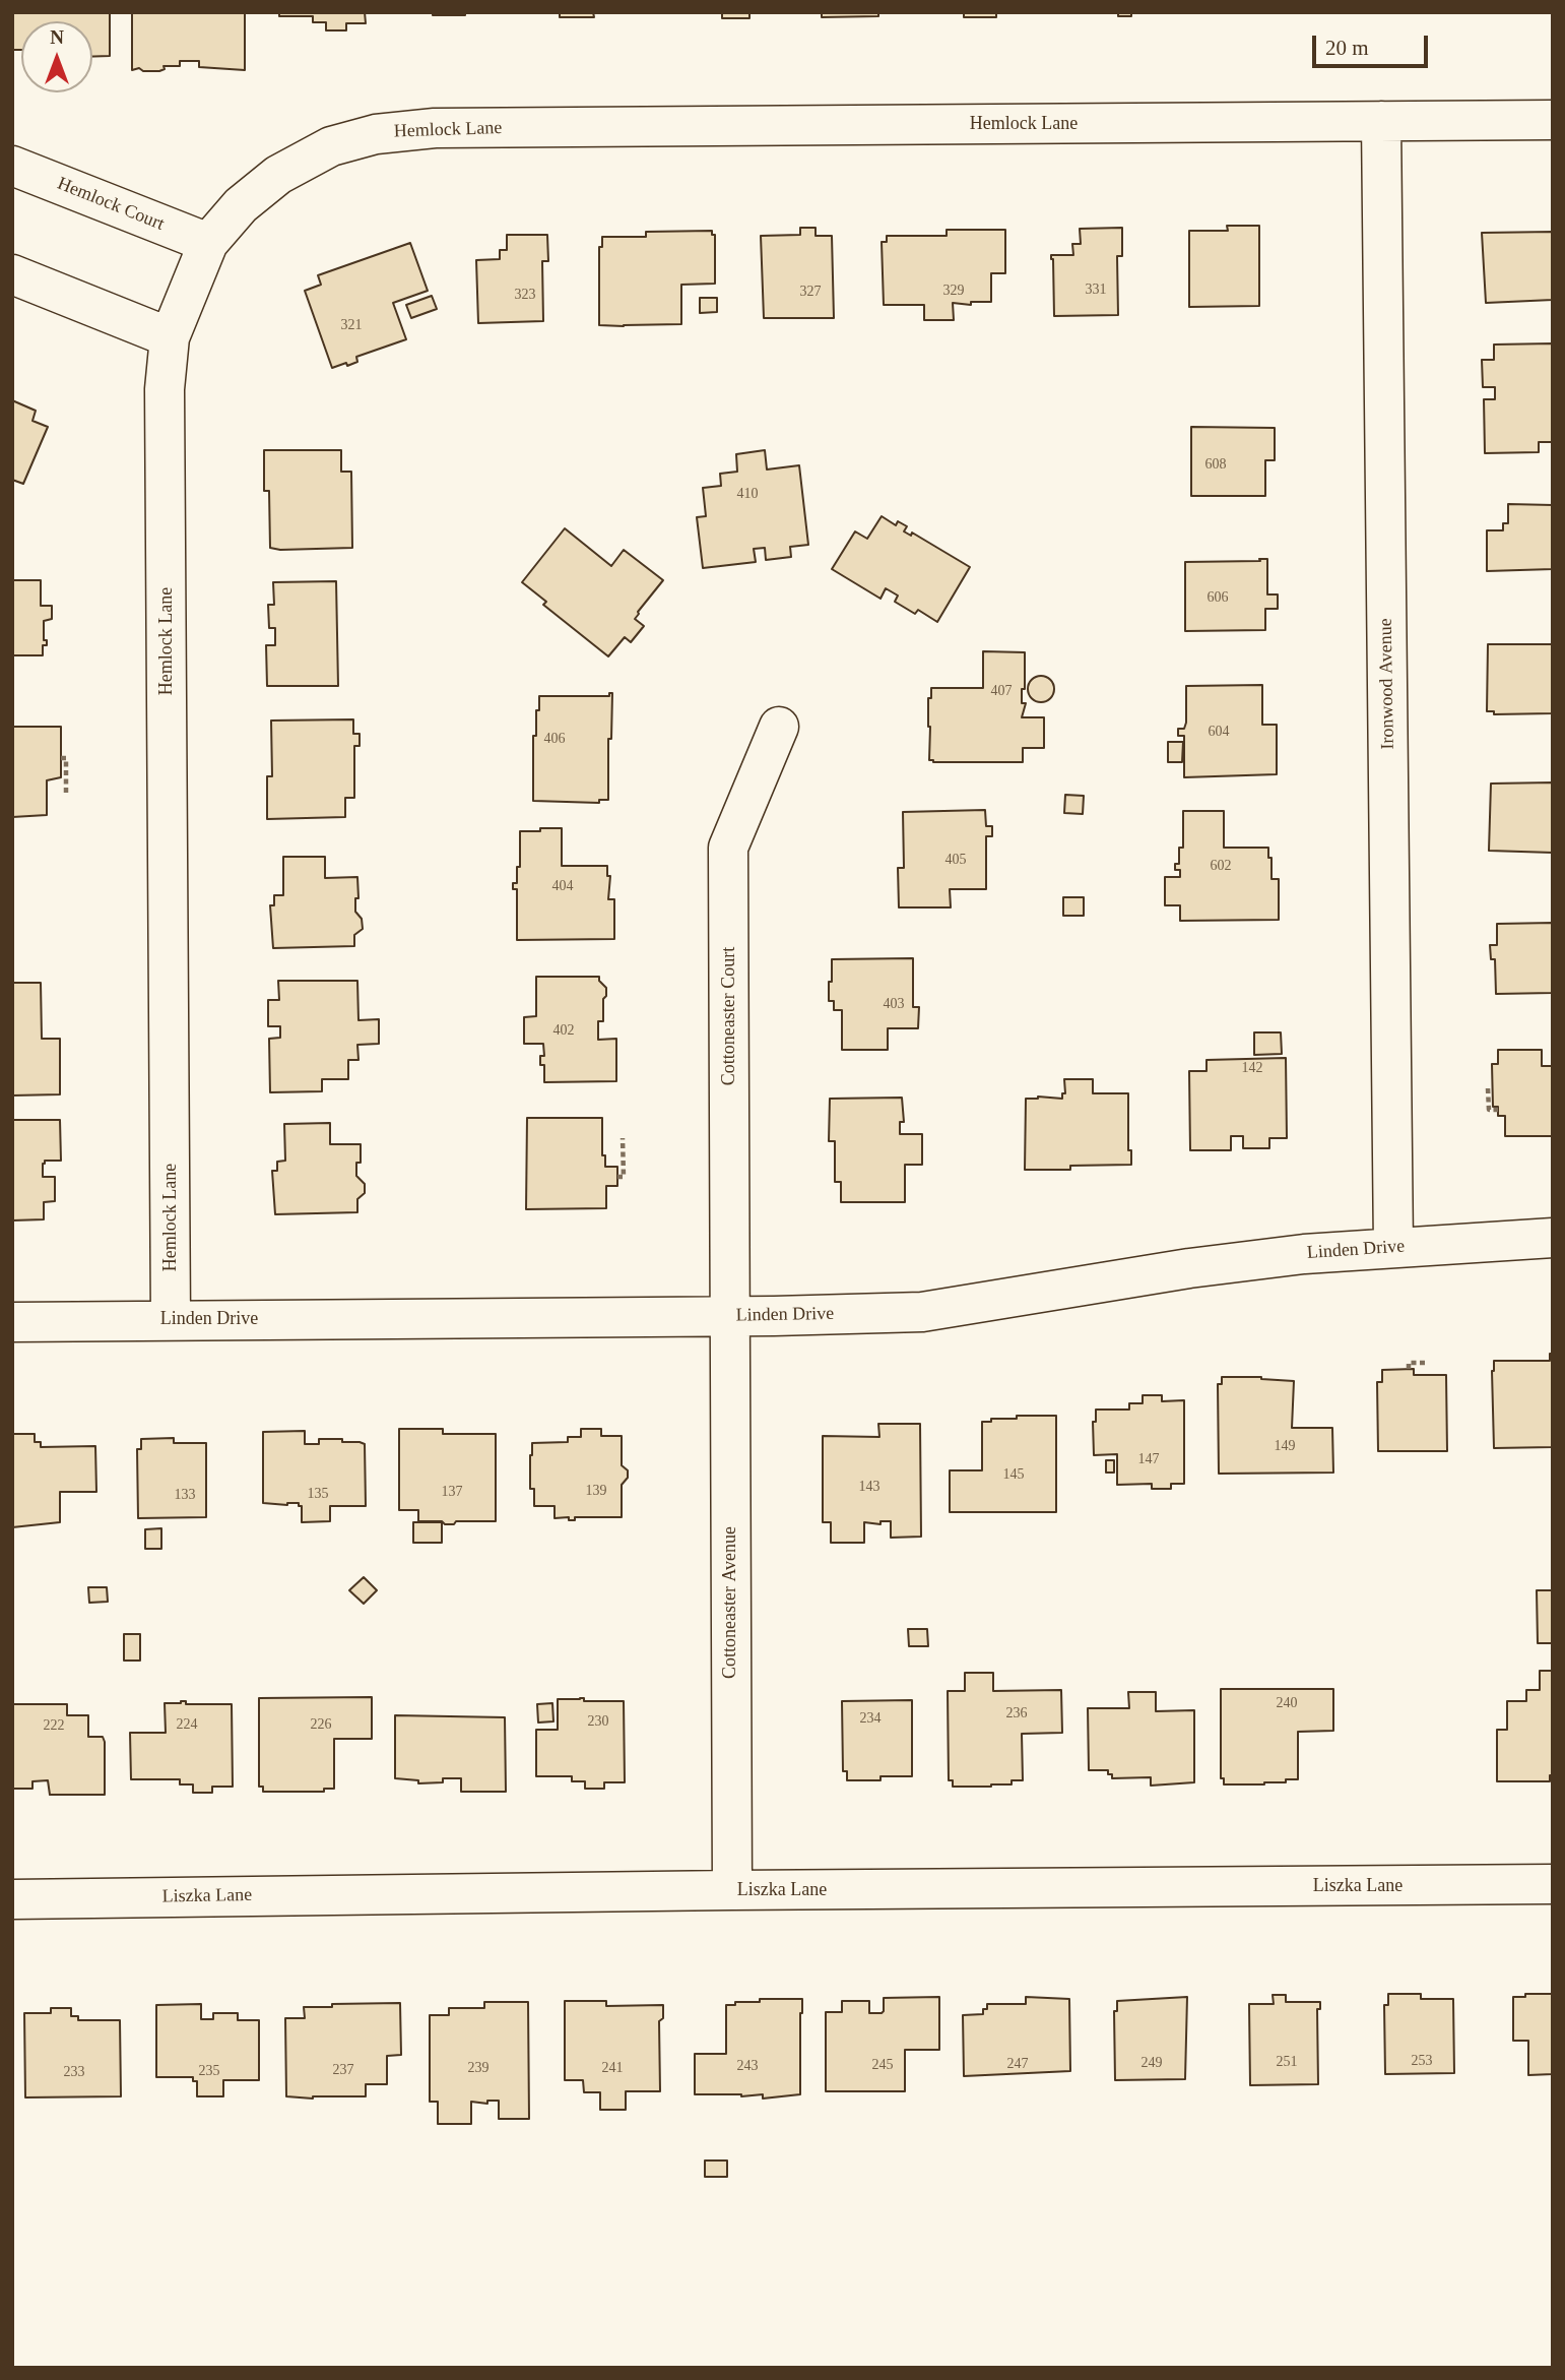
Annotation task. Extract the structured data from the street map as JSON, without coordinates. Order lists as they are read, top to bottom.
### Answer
{
  "streets": {
    "street": [
      "Hemlock Lane",
      "Hemlock Court",
      "Ironwood Avenue",
      "Cottoneaster Court",
      "Linden Drive",
      "Cottoneaster Avenue",
      "Liszka Lane"
    ]
  },
  "crossings": [
    ["Hemlock Lane", "Hemlock Court"],
    ["Hemlock Lane", "Ironwood Avenue"],
    ["Hemlock Lane", "Linden Drive"],
    ["Ironwood Avenue", "Linden Drive"],
    ["Cottoneaster Court", "Linden Drive"],
    ["Cottoneaster Court", "Cottoneaster Avenue"],
    ["Linden Drive", "Cottoneaster Avenue"],
    ["Cottoneaster Avenue", "Liszka Lane"]
  ],
  "house_numbers": [
    "331",
    "329",
    "327",
    "323",
    "321",
    "608",
    "410",
    "606",
    "407",
    "604",
    "406",
    "405",
    "602",
    "404",
    "403",
    "402",
    "142",
    "149",
    "147",
    "145",
    "143",
    "139",
    "137",
    "135",
    "133",
    "240",
    "236",
    "234",
    "230",
    "224",
    "226",
    "222",
    "253",
    "251",
    "249",
    "247",
    "245",
    "243",
    "239",
    "241",
    "237",
    "235",
    "233"
  ],
  "scale_bar": "20 m",
  "north": "top"
}
